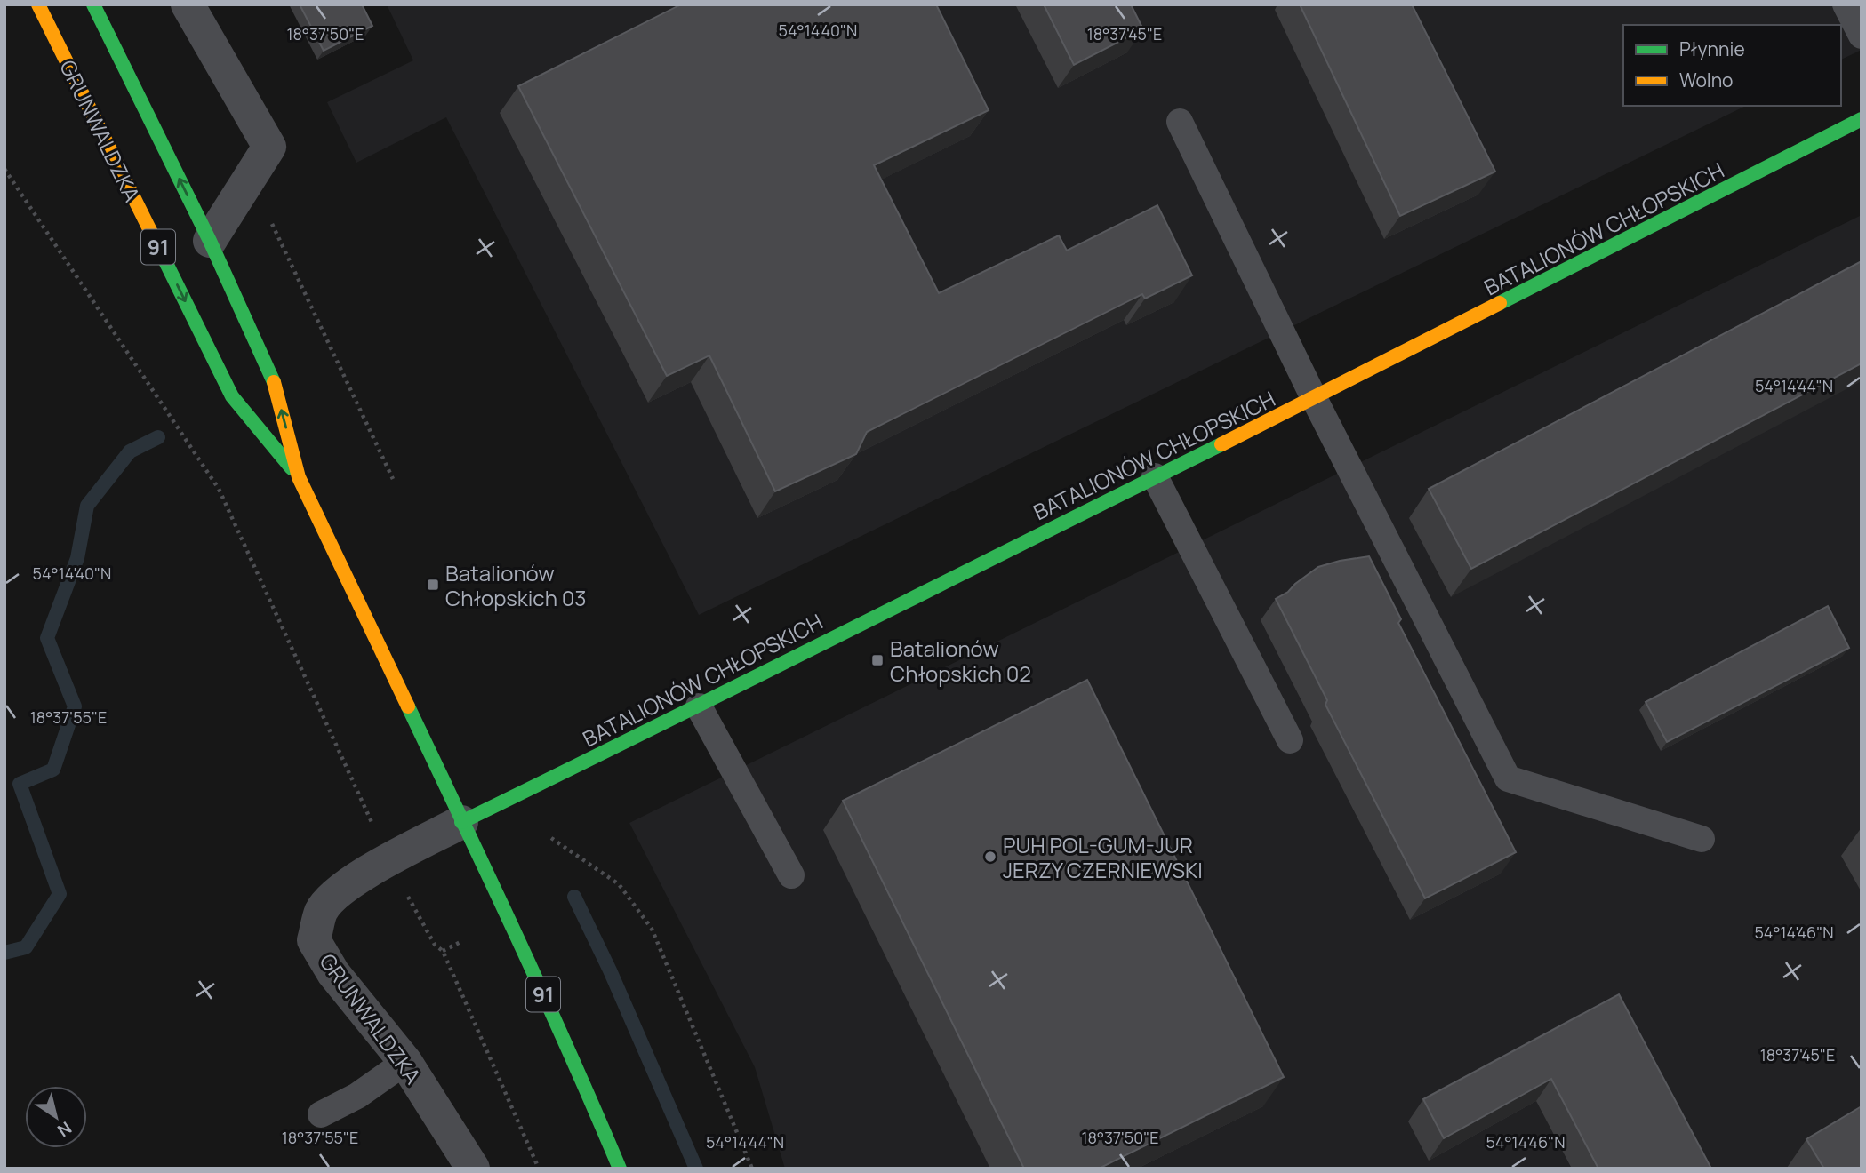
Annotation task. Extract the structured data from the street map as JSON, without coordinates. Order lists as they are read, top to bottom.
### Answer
{
  "streets": {
    "main road": ["GRUNWALDZKA", "BATALIONÓW CHŁOPSKICH", "91"]
  },
  "crossings": [
    ["GRUNWALDZKA", "BATALIONÓW CHŁOPSKICH"]
  ],
  "places": {
    "transit": ["Batalionów Chłopskich 03", "Batalionów Chłopskich 02"],
    "other": ["PUH POL-GUM-JUR JERZY CZERNIEWSKI"]
  },
  "legend": ["Płynnie", "Wolno"],
  "north": "bottom right",
  "coordinates": [
    "54°14'40\"N",
    "18°37'50\"E",
    "18°37'45\"E",
    "54°14'44\"N",
    "18°37'55\"E",
    "54°14'46\"N"
  ]
}
